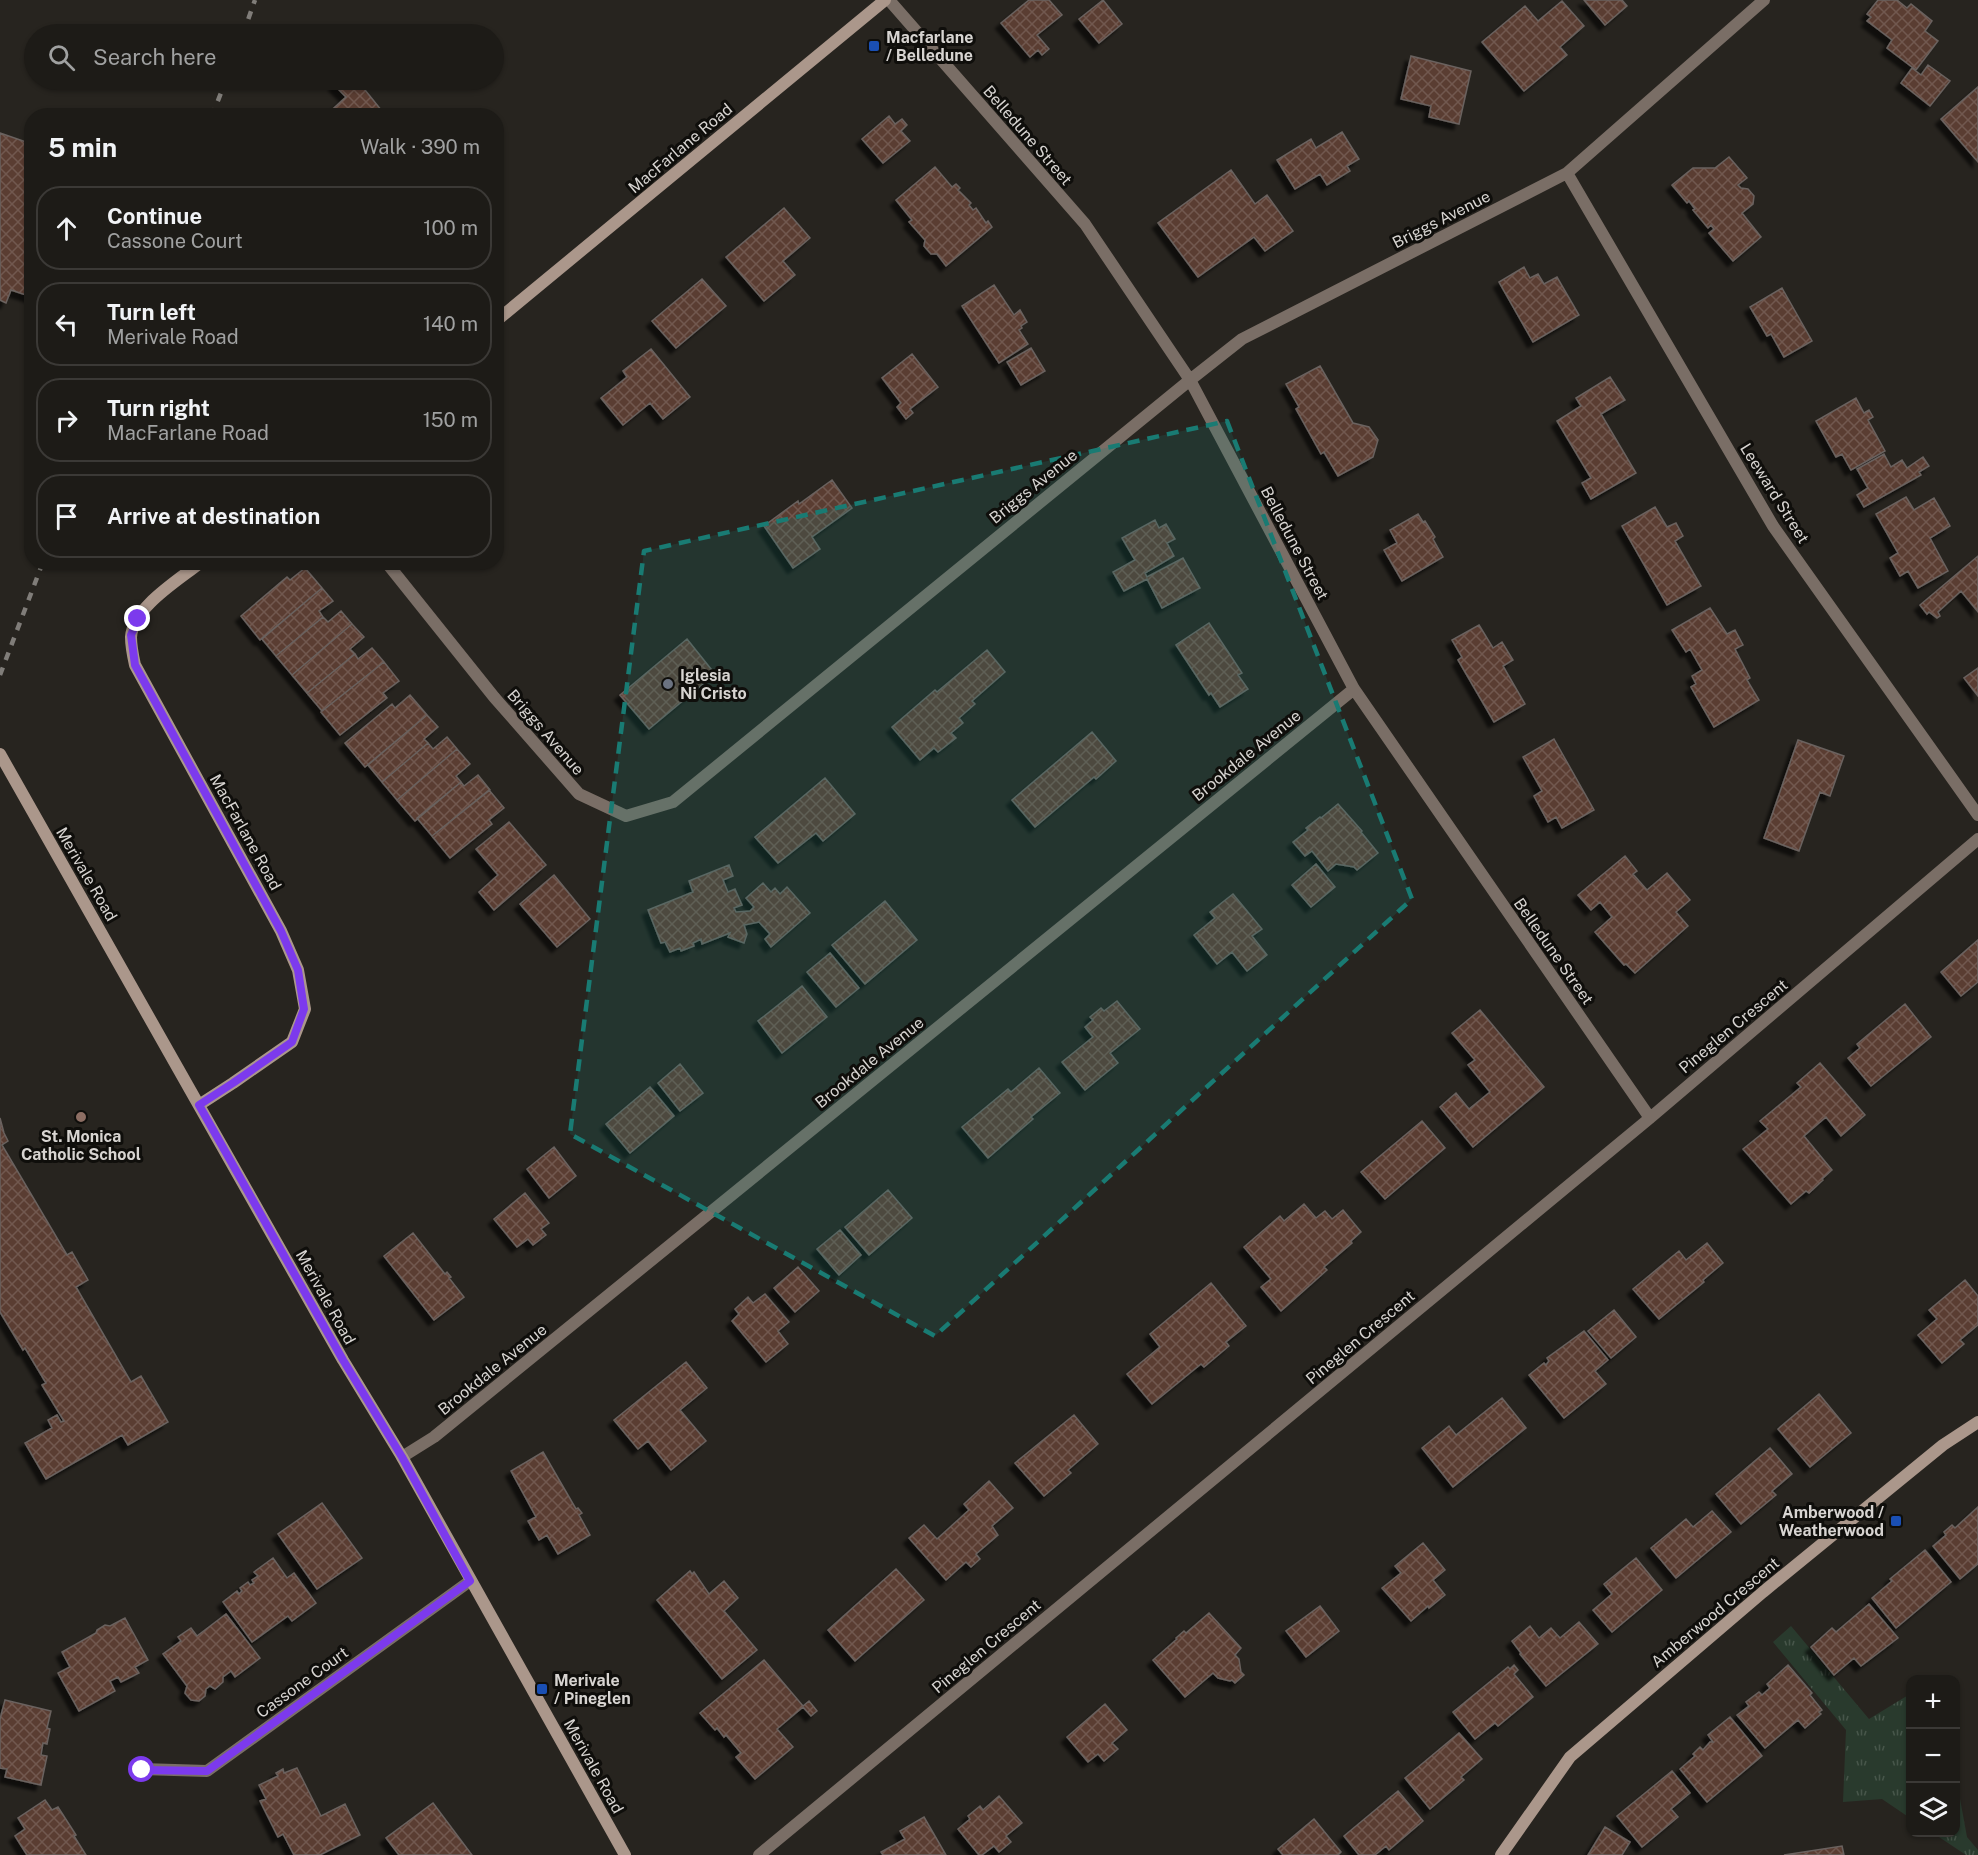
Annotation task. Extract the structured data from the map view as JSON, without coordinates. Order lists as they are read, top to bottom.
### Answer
{
  "streets": {
    "street": [
      "Belledune Street",
      "MacFarlane Road",
      "Briggs Avenue",
      "Leeward Street",
      "Brookdale Avenue",
      "Merivale Road",
      "Pineglen Crescent",
      "Amberwood Crescent",
      "Cassone Court"
    ]
  },
  "crossings": [
    ["Belledune Street", "Briggs Avenue"],
    ["Belledune Street", "Brookdale Avenue"],
    ["Belledune Street", "Pineglen Crescent"],
    ["MacFarlane Road", "Merivale Road"],
    ["Briggs Avenue", "Leeward Street"],
    ["Brookdale Avenue", "Merivale Road"],
    ["Merivale Road", "Cassone Court"]
  ],
  "places": {
    "transit": ["Macfarlane / Belledune", "Amberwood / Weatherwood", "Merivale / Pineglen"],
    "other": ["Iglesia Ni Cristo", "St. Monica Catholic School"]
  },
  "page": {
    "search": "Search here",
    "heading": ["5 min", "Walk · 390 m"],
    "list": [
      ["Continue", "Cassone Court", "100 m"],
      ["Turn left", "Merivale Road", "140 m"],
      ["Turn right", "MacFarlane Road", "150 m"],
      "Arrive at destination"
    ],
    "map_buttons": ["+", "−"]
  }
}
